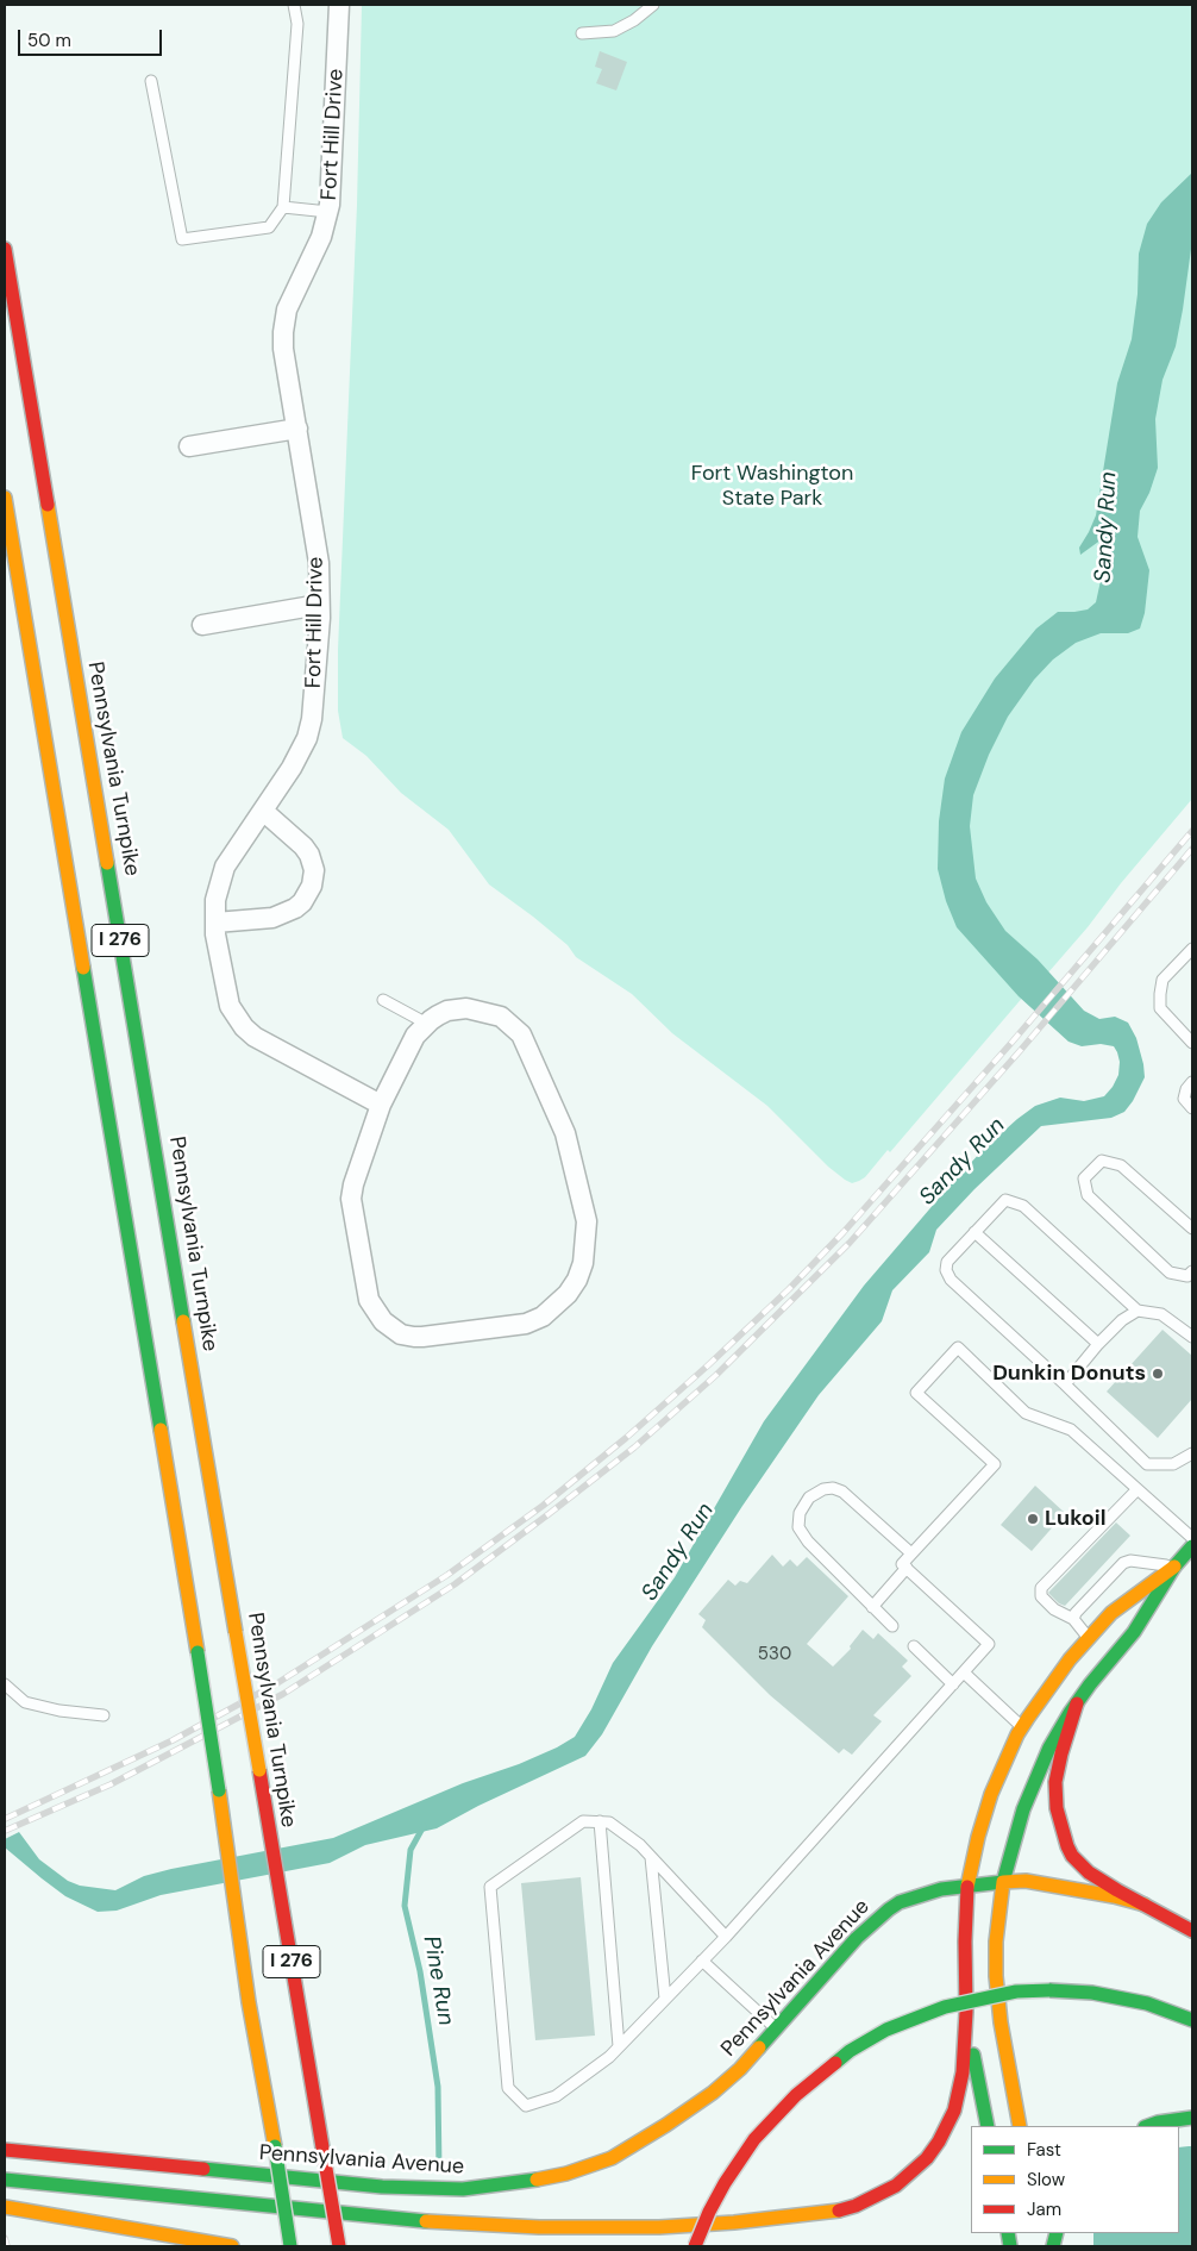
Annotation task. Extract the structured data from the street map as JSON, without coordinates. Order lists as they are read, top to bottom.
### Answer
{
  "streets": {
    "main road": ["Pennsylvania Turnpike", "I 276", "Pennsylvania Avenue"],
    "street": ["Fort Hill Drive"]
  },
  "water": ["Sandy Run", "Pine Run"],
  "parks": ["Fort Washington State Park"],
  "places": ["Dunkin Donuts", "Lukoil"],
  "house_numbers": ["530"],
  "legend": ["Fast", "Slow", "Jam"],
  "scale_bar": "50 m"
}
